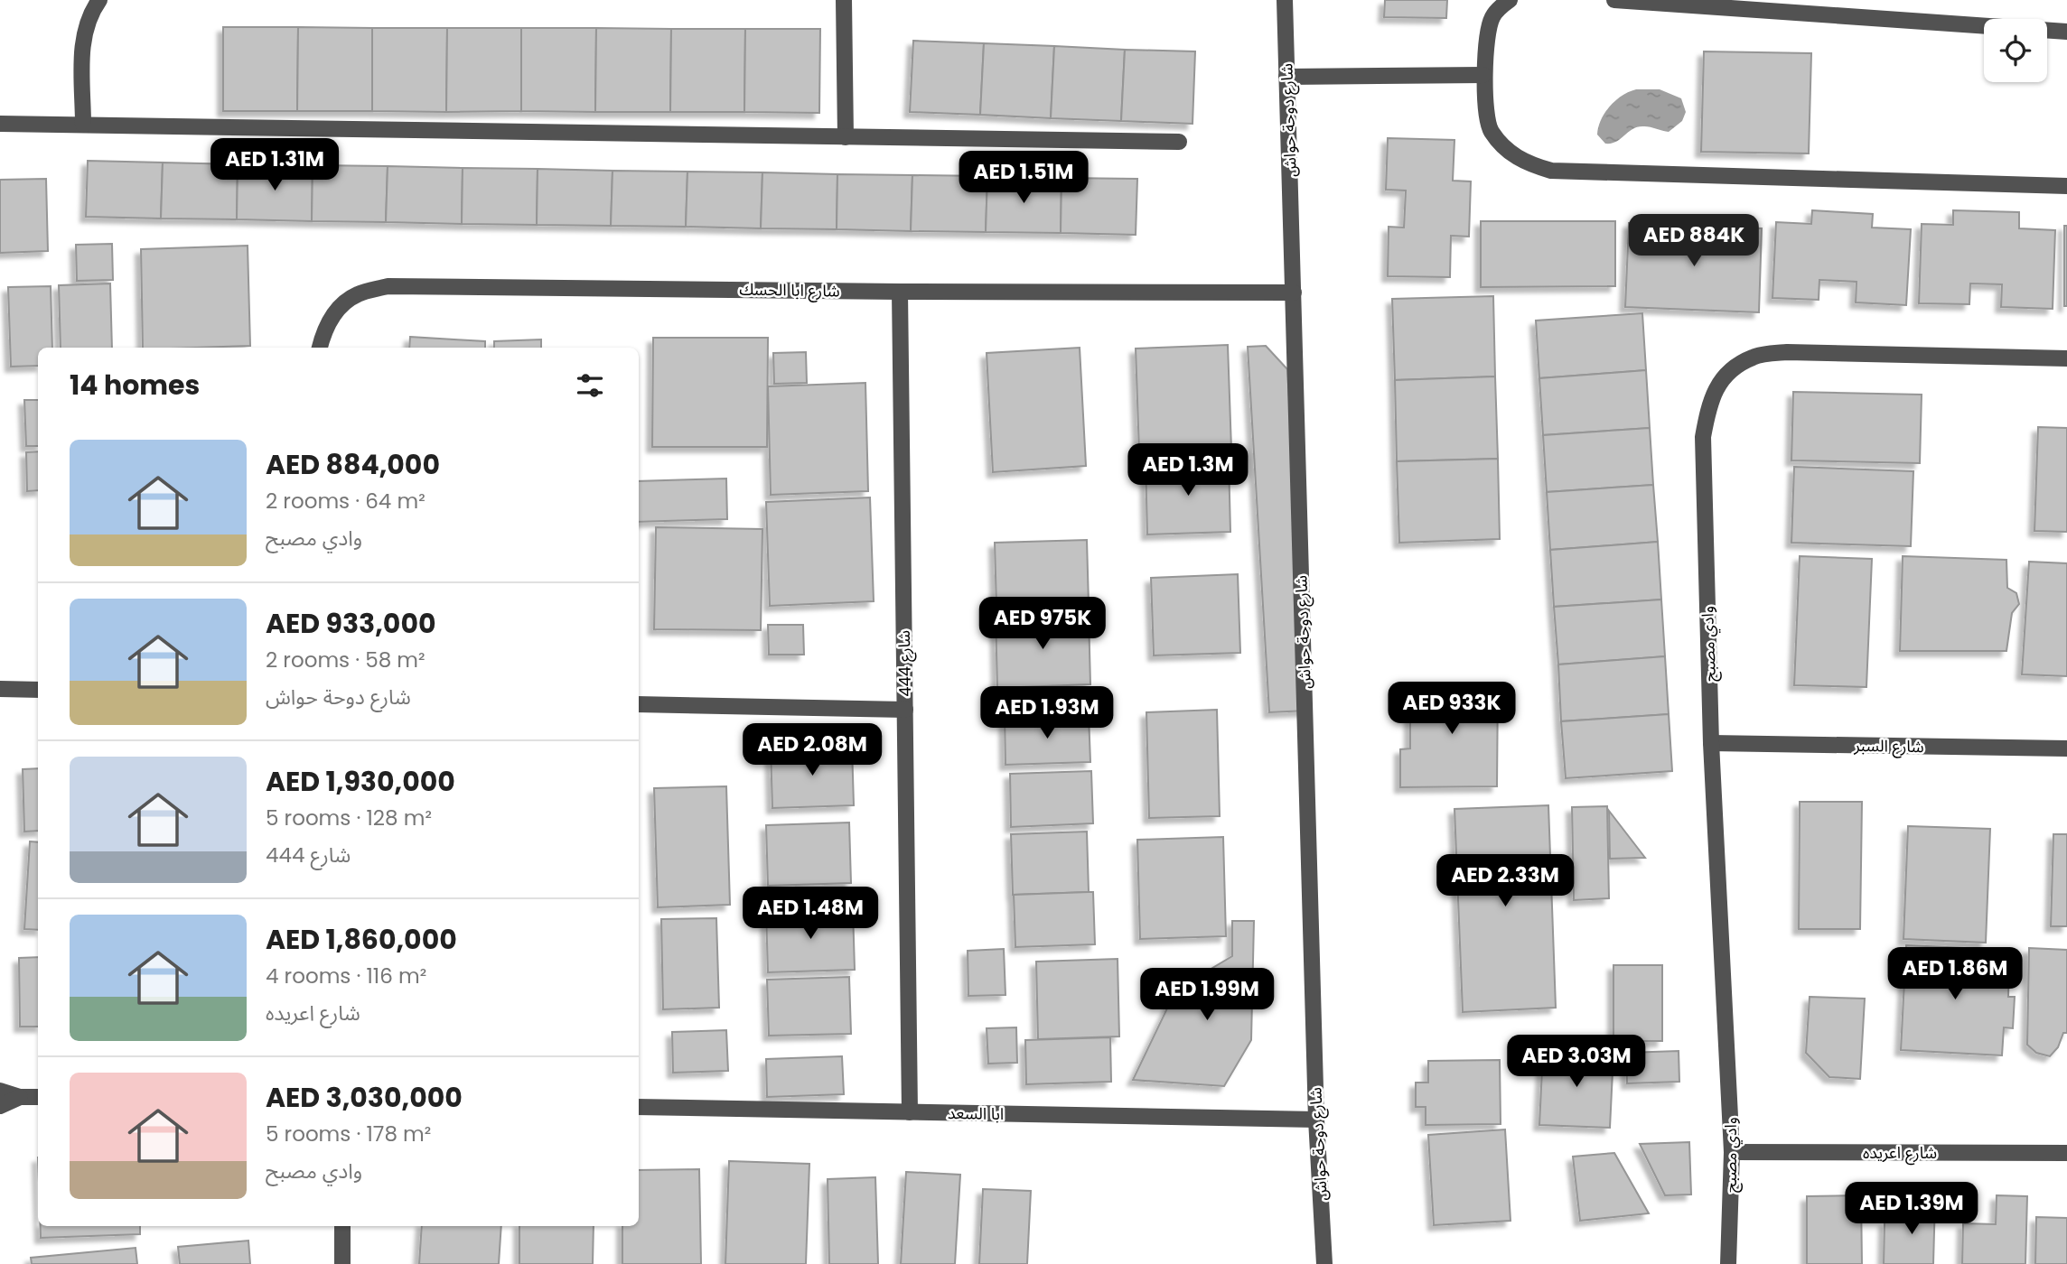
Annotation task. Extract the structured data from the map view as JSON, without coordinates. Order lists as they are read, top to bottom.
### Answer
{
  "streets": {
    "street": [
      "شارع دوحة حواش",
      "شارع ابا الحسك",
      "وادي مصبح",
      "شارع 444",
      "شارع السبر",
      "ابا السعد",
      "شارع اعريده"
    ]
  },
  "crossings": [
    ["شارع دوحة حواش", "شارع ابا الحسك"],
    ["شارع دوحة حواش", "ابا السعد"],
    ["شارع ابا الحسك", "شارع 444"],
    ["وادي مصبح", "شارع السبر"],
    ["وادي مصبح", "شارع اعريده"],
    ["شارع 444", "ابا السعد"]
  ],
  "page": {
    "price": [
      "AED 1.31M",
      "AED 1.51M",
      "AED 884K",
      "AED 1.3M",
      "AED 975K",
      "AED 933K",
      "AED 1.93M",
      "AED 2.08M",
      "AED 2.33M",
      "AED 1.48M",
      "AED 1.86M",
      "AED 1.99M",
      "AED 3.03M",
      "AED 1.39M"
    ],
    "heading": "14 homes",
    "list": [
      {
        "name": "AED 884,000",
        "note": "2 rooms · 64 m² · وادي مصبح"
      },
      {
        "name": "AED 933,000",
        "note": "2 rooms · 58 m² · شارع دوحة حواش"
      },
      {
        "name": "AED 1,930,000",
        "note": "5 rooms · 128 m² · شارع 444"
      },
      {
        "name": "AED 1,860,000",
        "note": "4 rooms · 116 m² · شارع اعريده"
      },
      {
        "name": "AED 3,030,000",
        "note": "5 rooms · 178 m² · وادي مصبح"
      }
    ]
  }
}
